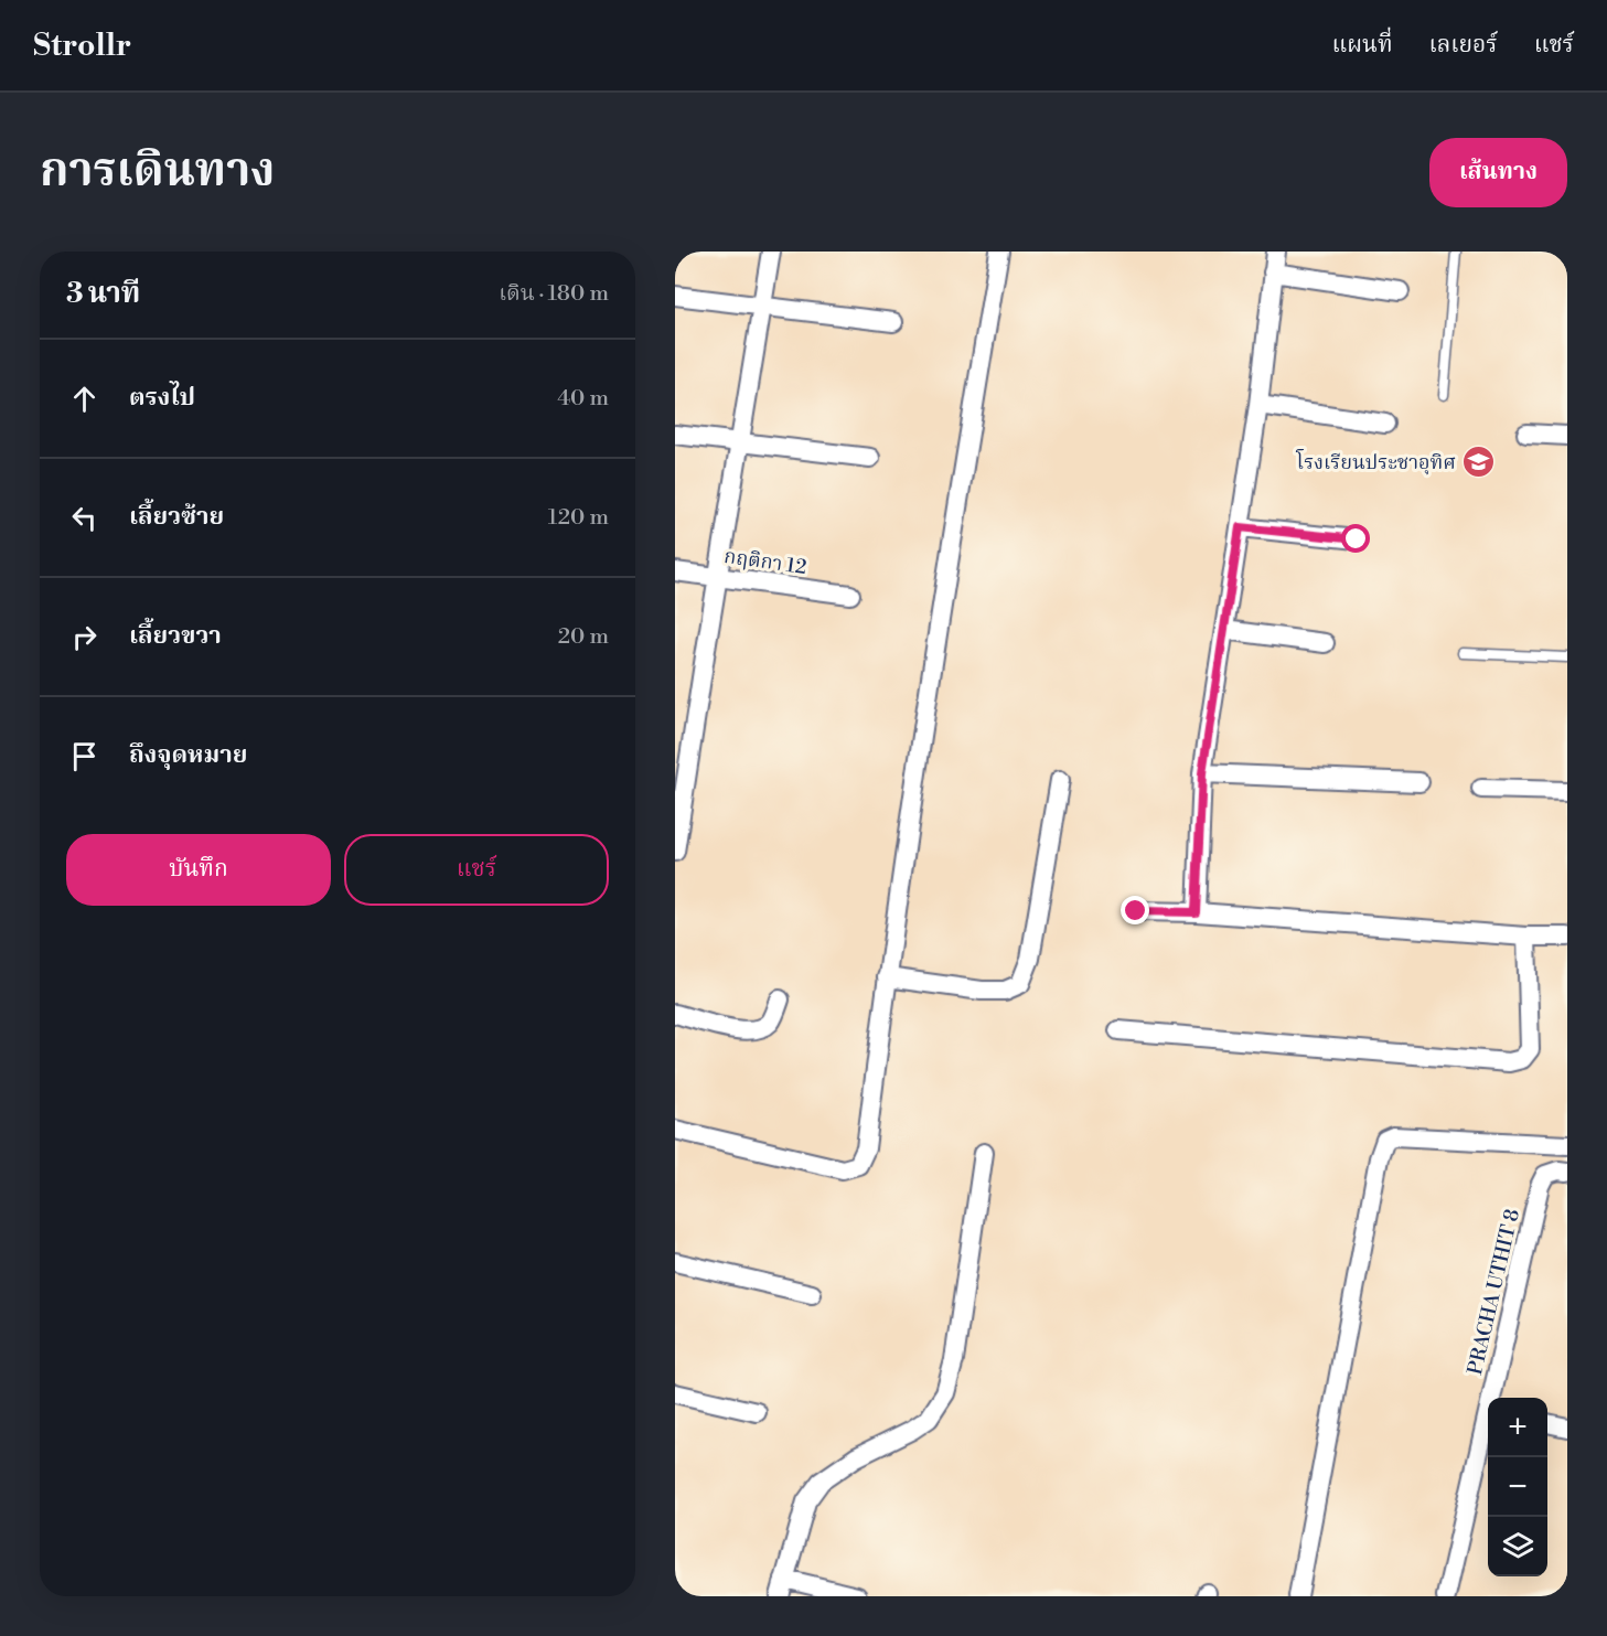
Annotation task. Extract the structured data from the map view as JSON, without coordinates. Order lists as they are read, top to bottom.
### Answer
{
  "streets": {
    "street": ["กฤติกา 12", "PRACHA UTHIT 8"]
  },
  "places": {
    "school or university": ["โรงเรียนประชาอุทิศ"]
  },
  "page": {
    "header": "Strollr",
    "nav": ["แผนที่", "เลเยอร์", "แชร์"],
    "title": "การเดินทาง",
    "buttons": [
      "เส้นทาง",
      ["บันทึก", "แชร์"]
    ],
    "heading": ["3 นาที", "เดิน · 180 m"],
    "list": [
      ["ตรงไป", "40 m"],
      ["เลี้ยวซ้าย", "120 m"],
      ["เลี้ยวขวา", "20 m"],
      "ถึงจุดหมาย"
    ],
    "map_buttons": ["+", "−"]
  }
}
